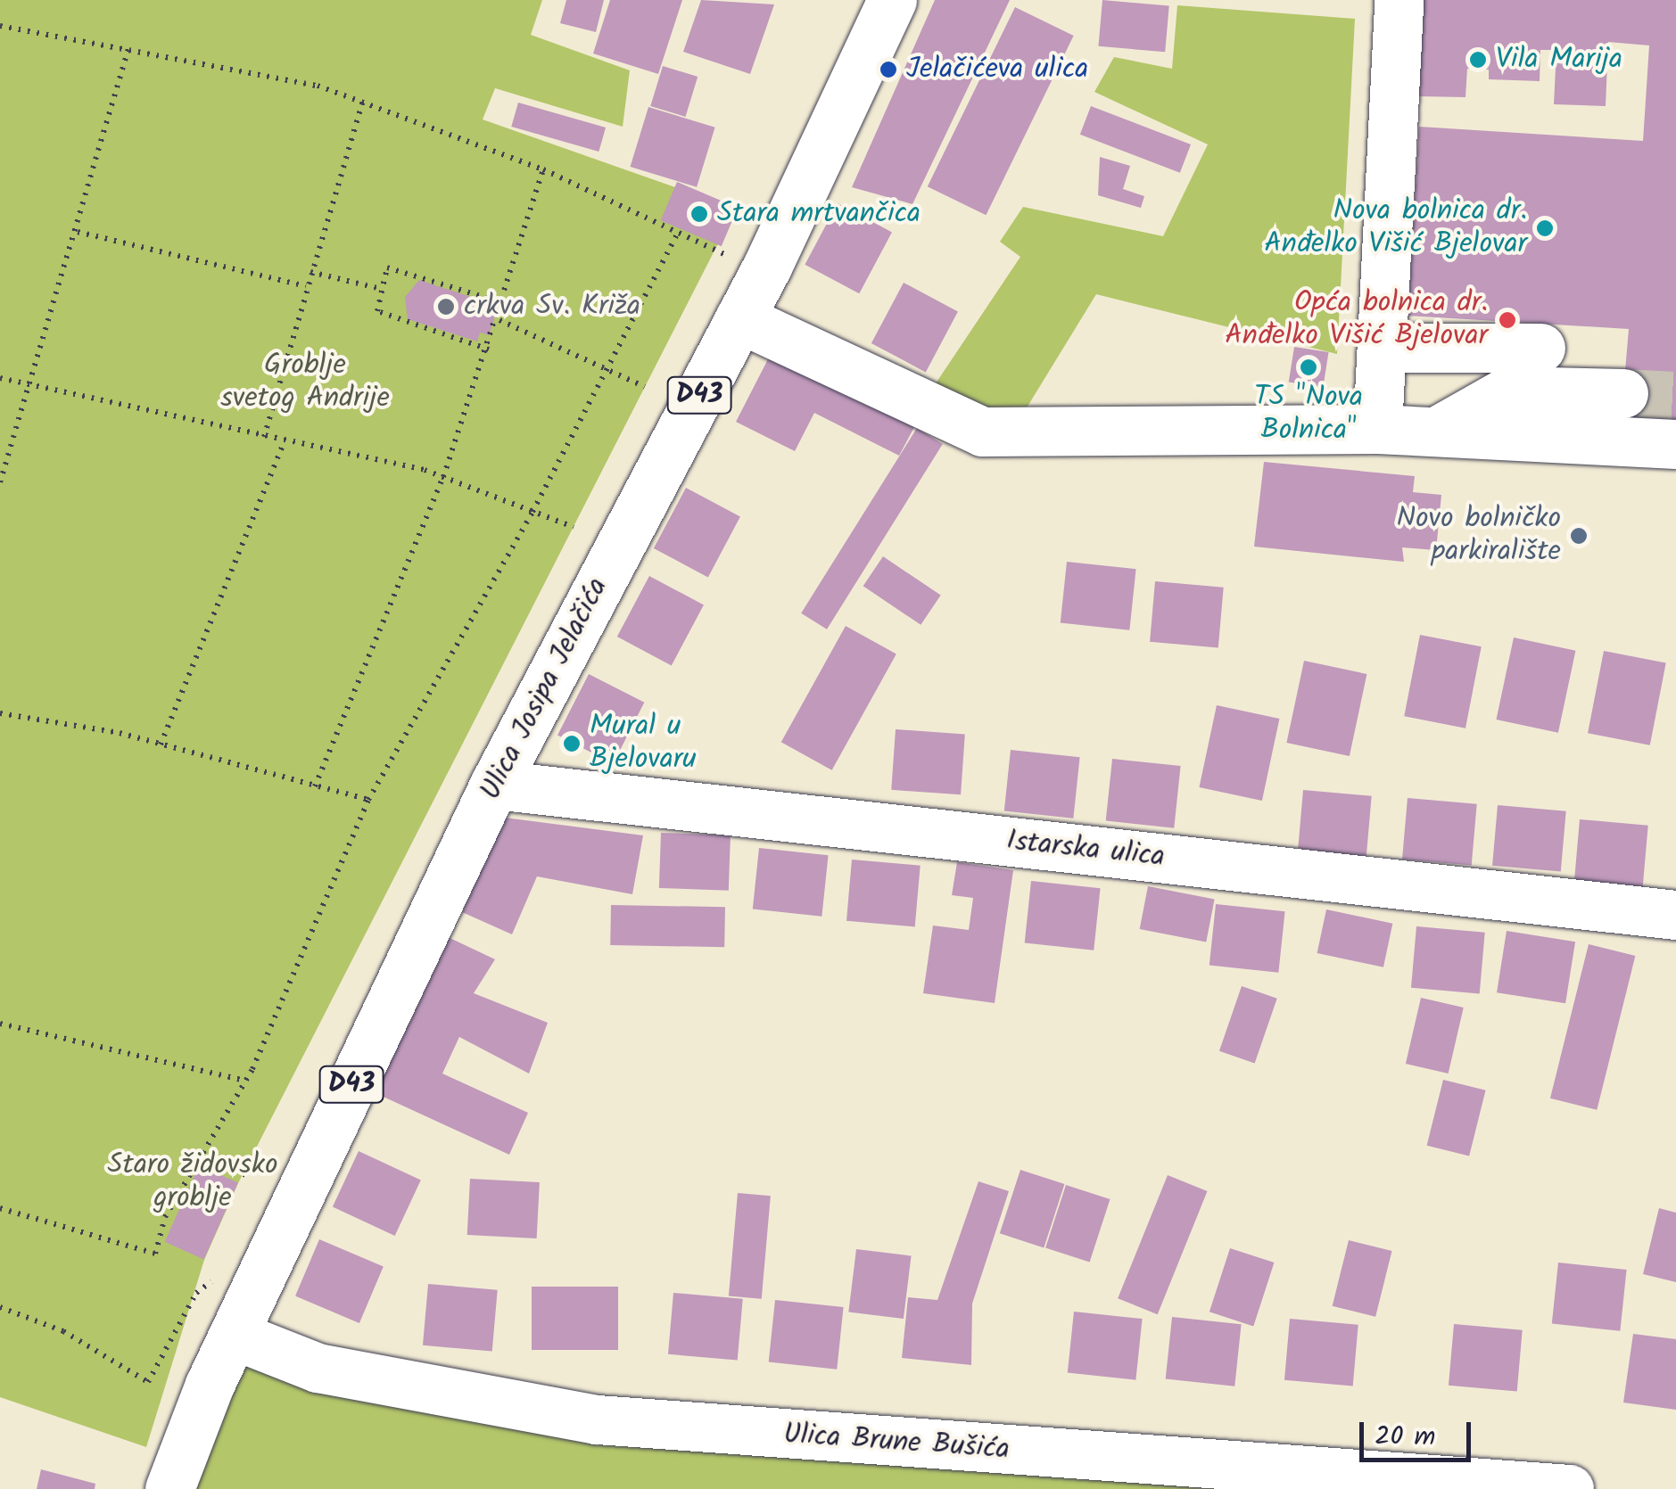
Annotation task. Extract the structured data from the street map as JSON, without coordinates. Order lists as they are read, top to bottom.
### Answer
{
  "streets": {
    "street": [
      "D43",
      "Ulica Josipa Jelačića",
      "Istarska ulica",
      "Ulica Brune Bušića"
    ]
  },
  "crossings": [
    ["Ulica Josipa Jelačića", "Istarska ulica"],
    ["Ulica Josipa Jelačića", "Ulica Brune Bušića"]
  ],
  "parks": ["Groblje svetog Andrije", "Staro židovsko groblje"],
  "places": [
    "Vila Marija",
    "Jelačićeva ulica",
    "Stara mrtvančica",
    "Nova bolnica dr. Anđelko Višić Bjelovar",
    "crkva Sv. Križa",
    "Opća bolnica dr. Anđelko Višić Bjelovar",
    "TS \"Nova Bolnica\"",
    "Novo bolničko parkiralište",
    "Mural u Bjelovaru"
  ],
  "scale_bar": "20 m"
}
